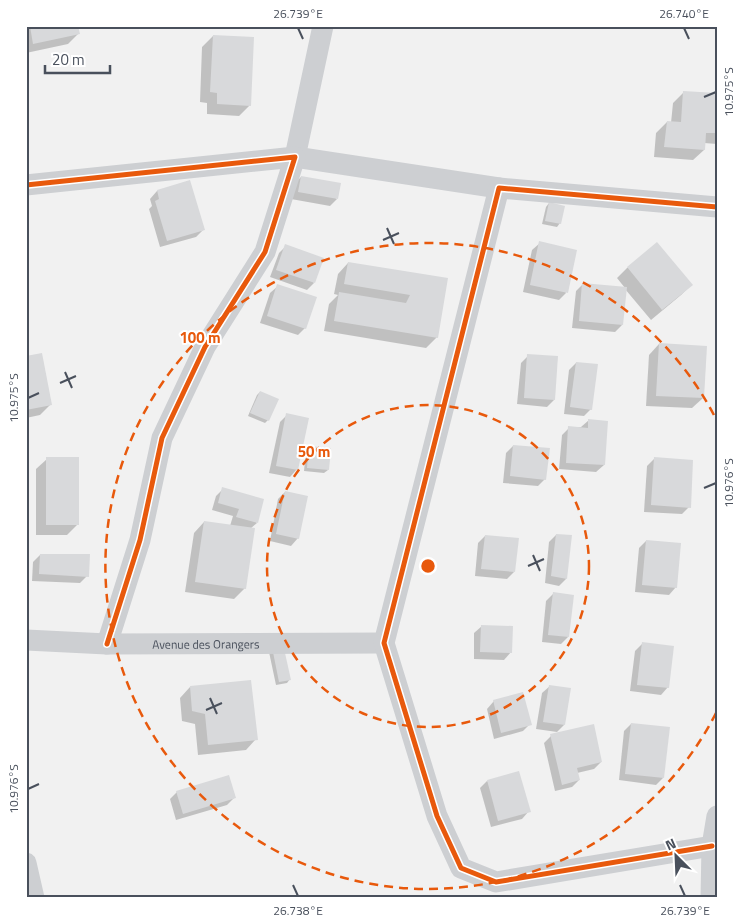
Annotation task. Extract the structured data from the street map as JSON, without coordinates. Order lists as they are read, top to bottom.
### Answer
{
  "streets": {
    "street": ["Avenue des Orangers"]
  },
  "scale_bar": "20 m",
  "north": "top left",
  "coordinates": [
    "26.739°E",
    "26.740°E",
    "10.975°S",
    "10.976°S",
    "26.738°E"
  ],
  "rings": ["100 m", "50 m"]
}
